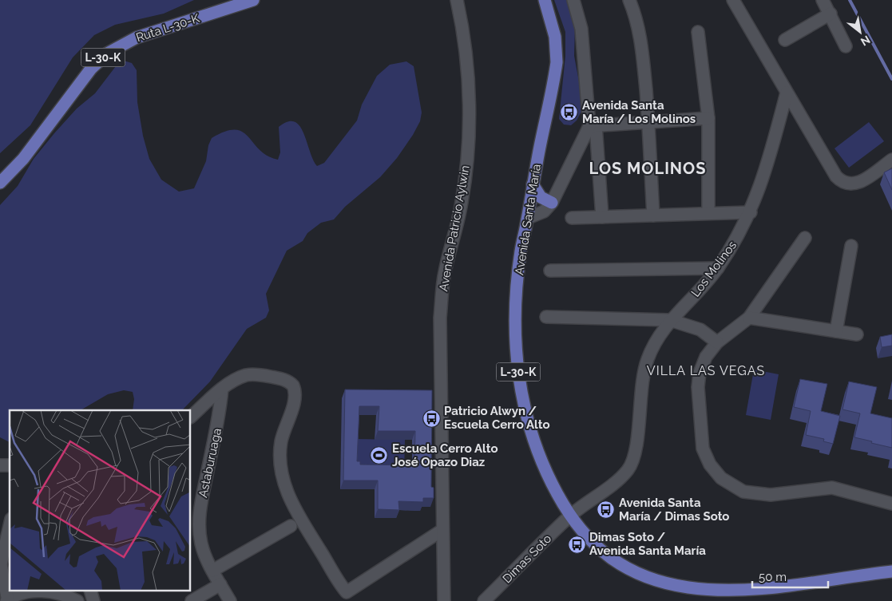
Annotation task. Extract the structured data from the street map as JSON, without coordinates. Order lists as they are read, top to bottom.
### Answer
{
  "streets": {
    "main road": ["Ruta L-30-K", "L-30-K", "Avenida Santa María"],
    "street": [
      "Avenida Patricio Aylwin",
      "Los Molinos",
      "Astaburuaga",
      "Dimas Soto"
    ]
  },
  "crossings": [
    ["Avenida Santa María", "Los Molinos"],
    ["Avenida Santa María", "Dimas Soto"],
    ["Los Molinos", "Dimas Soto"]
  ],
  "districts": ["LOS MOLINOS", "VILLA LAS VEGAS"],
  "places": {
    "bus stop": [
      "Avenida Santa María / Los Molinos",
      "Patricio Alwyn / Escuela Cerro Alto",
      "Avenida Santa María / Dimas Soto",
      "Dimas Soto / Avenida Santa María"
    ],
    "sports": ["Escuela Cerro Alto José Opazo Diaz"]
  },
  "scale_bar": "50 m",
  "north": "bottom right"
}
